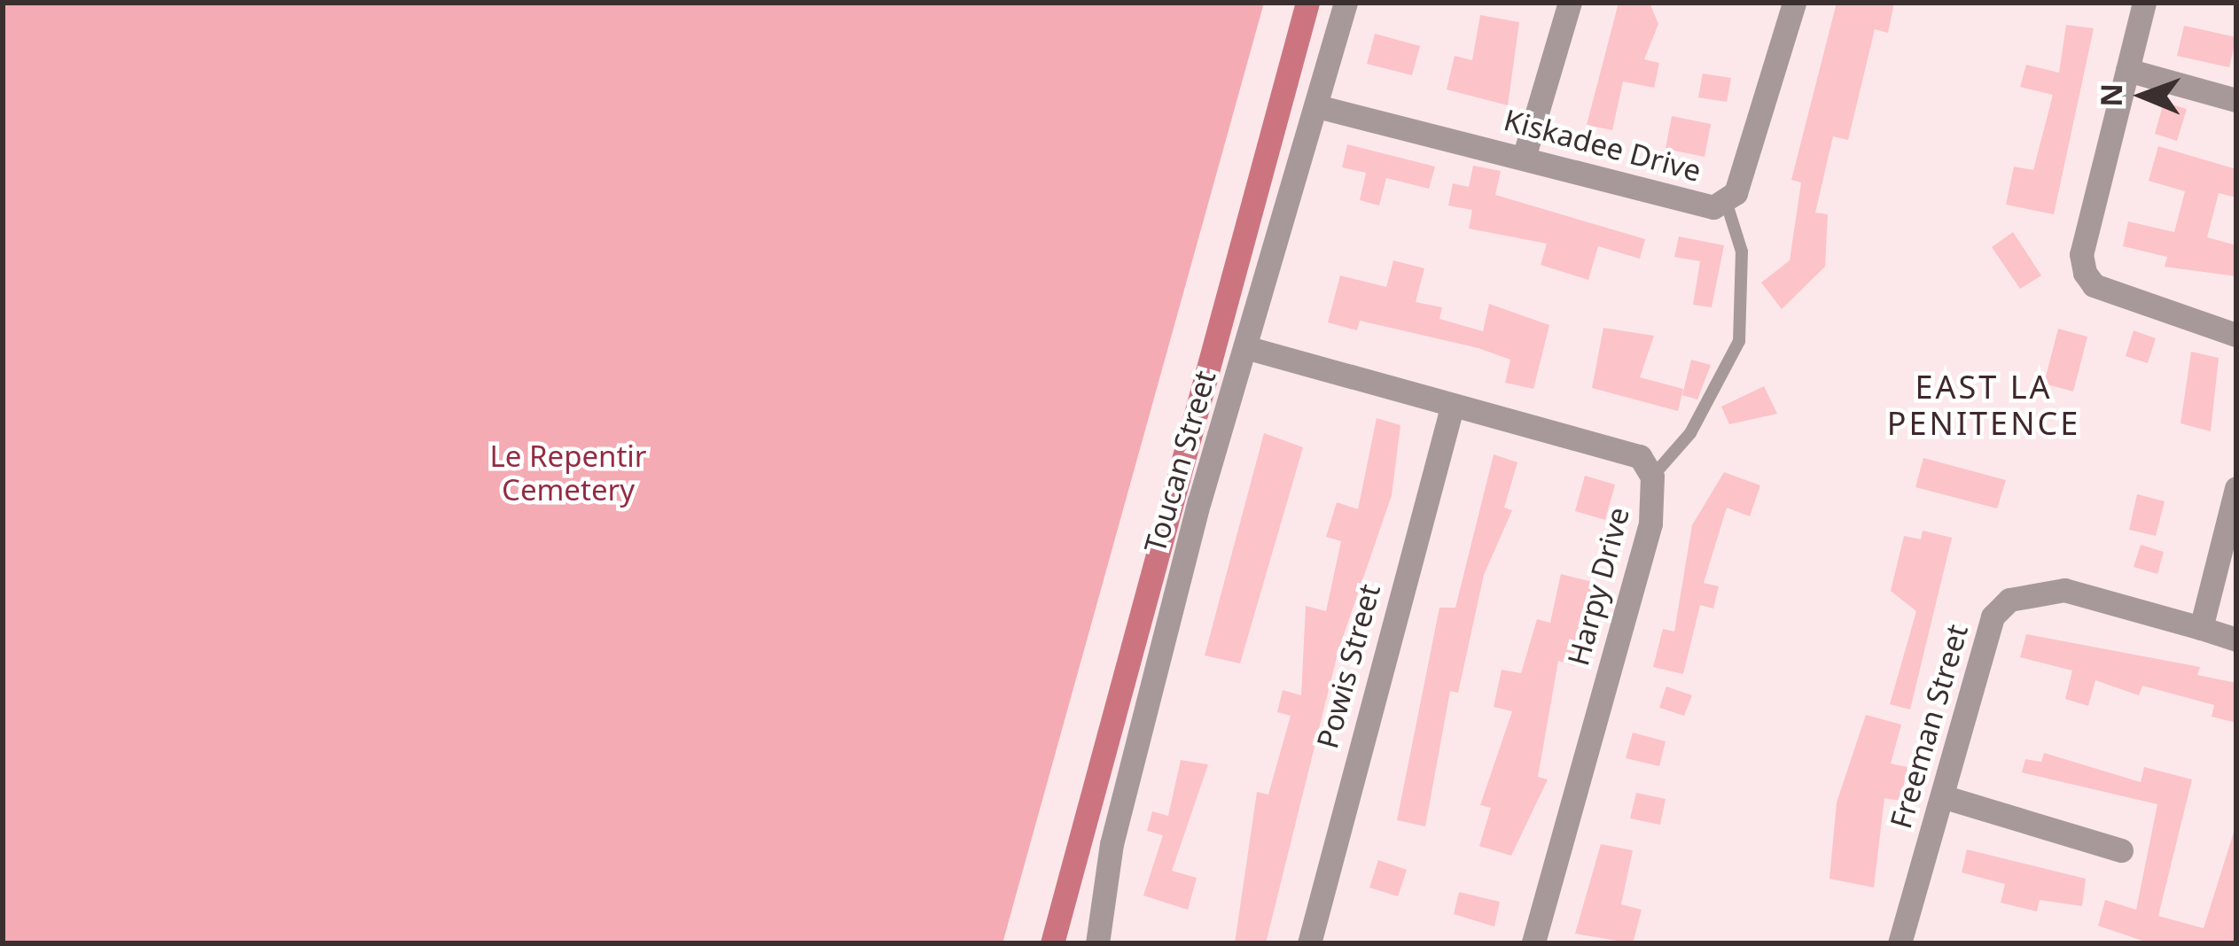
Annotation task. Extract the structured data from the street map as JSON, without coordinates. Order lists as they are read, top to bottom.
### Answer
{
  "streets": {
    "street": [
      "Kiskadee Drive",
      "Toucan Street",
      "Harpy Drive",
      "Powis Street",
      "Freeman Street"
    ]
  },
  "crossings": [
    ["Kiskadee Drive", "Toucan Street"],
    ["Toucan Street", "Harpy Drive"],
    ["Harpy Drive", "Powis Street"]
  ],
  "districts": ["EAST LA PENITENCE"],
  "parks": ["Le Repentir Cemetery"],
  "north": "left"
}
